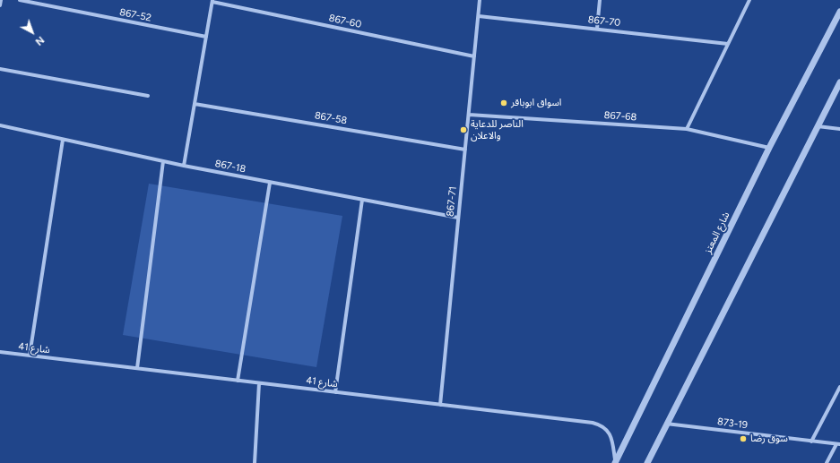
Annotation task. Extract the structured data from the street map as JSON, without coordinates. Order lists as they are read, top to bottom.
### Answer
{
  "streets": {
    "street": [
      "867-52",
      "867-60",
      "867-70",
      "867-68",
      "867-58",
      "867-18",
      "867-71",
      "شارع المعتز",
      "شارع 41",
      "873-19"
    ]
  },
  "crossings": [
    ["867-60", "867-71"],
    ["867-70", "867-71"],
    ["867-68", "867-71"],
    ["867-68", "شارع المعتز"],
    ["867-58", "867-71"],
    ["867-18", "867-71"],
    ["867-71", "شارع 41"],
    ["شارع المعتز", "شارع 41"]
  ],
  "places": ["اسواق ابوباقر", "الناصر للدعاية والاعلان", "سوق رضا"],
  "north": "bottom right"
}
